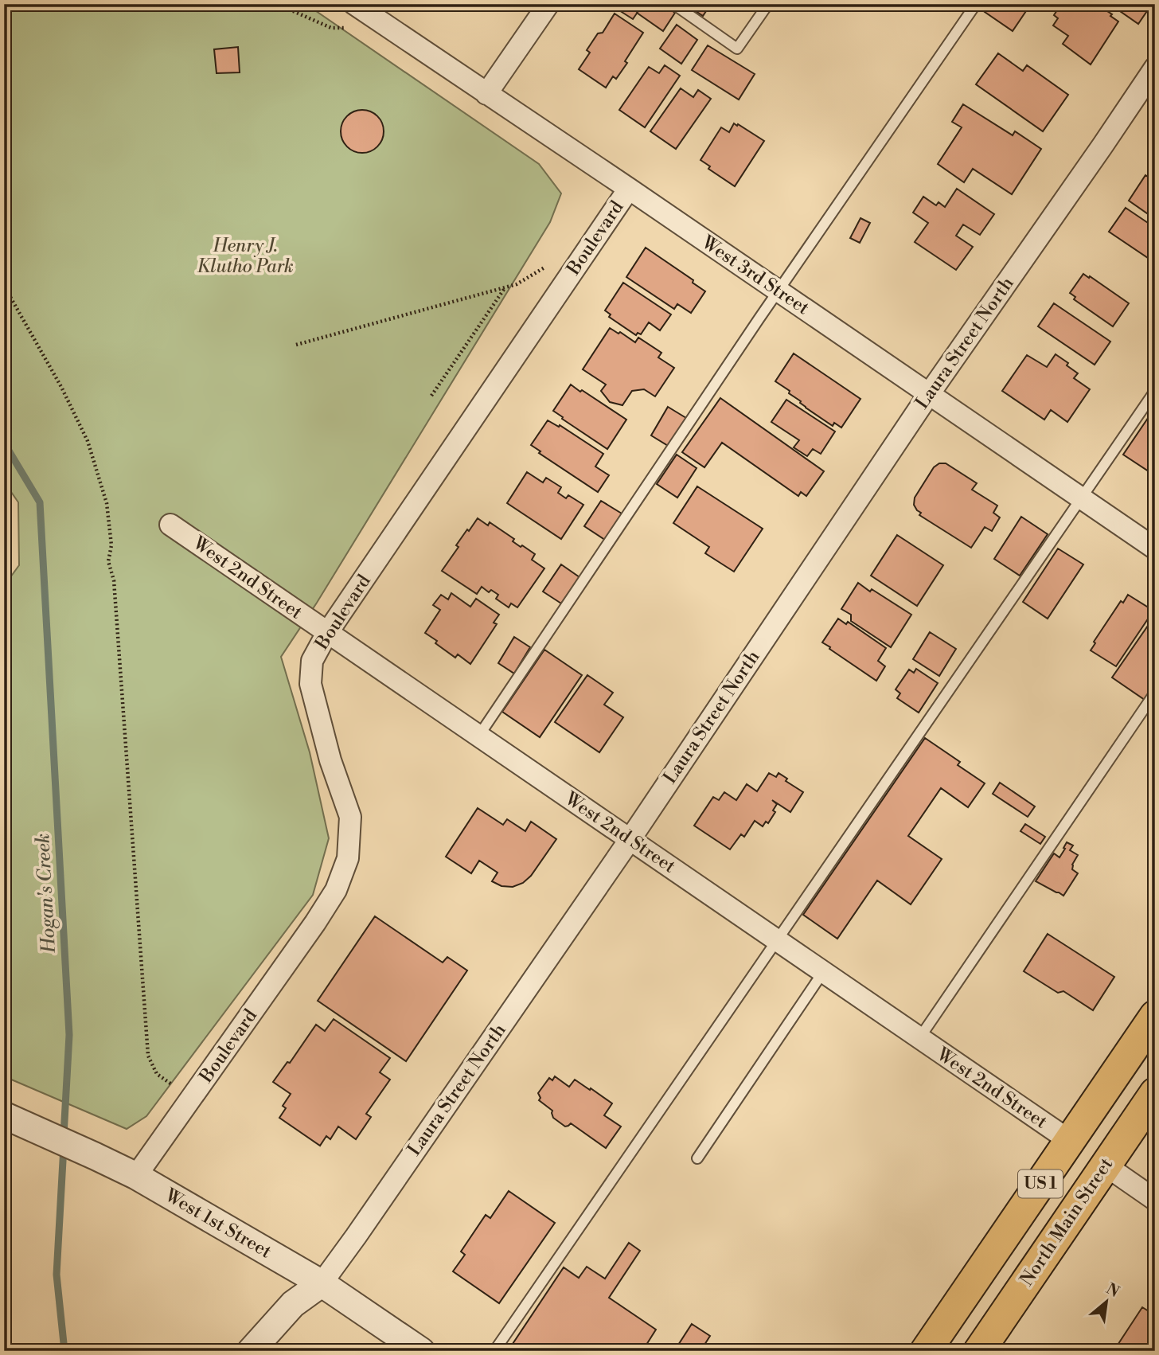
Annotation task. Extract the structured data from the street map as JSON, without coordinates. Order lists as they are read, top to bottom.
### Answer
{
  "streets": {
    "main road": ["US 1", "North Main Street"],
    "street": [
      "Boulevard",
      "West 3rd Street",
      "Laura Street North",
      "West 2nd Street",
      "West 1st Street"
    ]
  },
  "crossings": [
    ["Boulevard", "West 3rd Street"],
    ["Boulevard", "West 2nd Street"],
    ["Boulevard", "West 1st Street"],
    ["West 3rd Street", "Laura Street North"],
    ["Laura Street North", "West 2nd Street"],
    ["Laura Street North", "West 1st Street"],
    ["West 2nd Street", "US 1"]
  ],
  "water": ["Hogan's Creek"],
  "parks": ["Henry J. Klutho Park"],
  "north": "top right"
}
